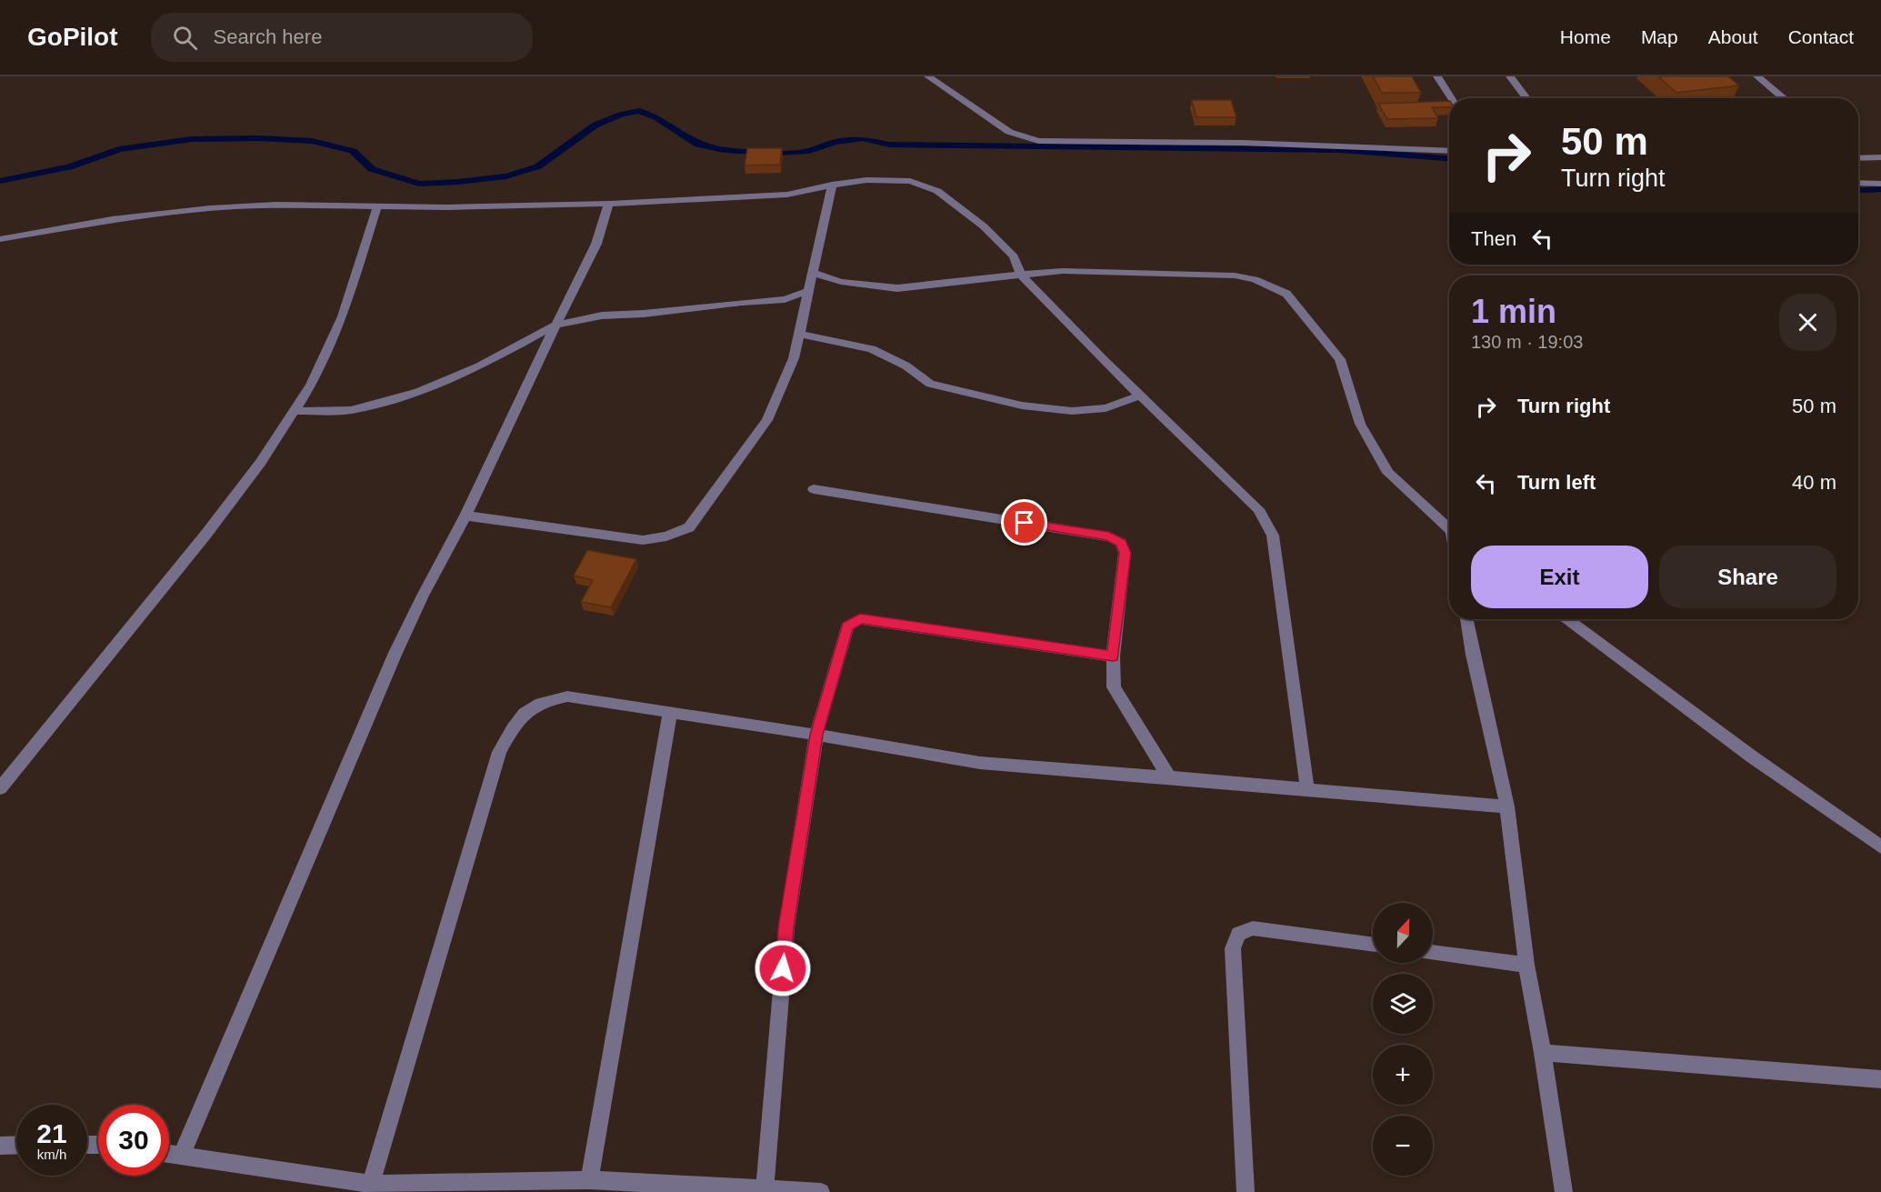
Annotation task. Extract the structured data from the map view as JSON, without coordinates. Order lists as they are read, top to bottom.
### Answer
{
  "north": "top",
  "page": {
    "header": "GoPilot",
    "search": "Search here",
    "nav": [
      "Home",
      "Map",
      "About",
      "Contact"
    ],
    "turn": ["50 m", "Turn right"],
    "then": "Then",
    "heading": ["1 min", "130 m · 19:03"],
    "list": [
      {
        "name": "Turn right",
        "value": "50 m"
      },
      {
        "name": "Turn left",
        "value": "40 m"
      }
    ],
    "buttons": ["Exit", "Share"],
    "map_buttons": ["+", "−"],
    "speed": "21 km/h",
    "limit": "30"
  }
}
